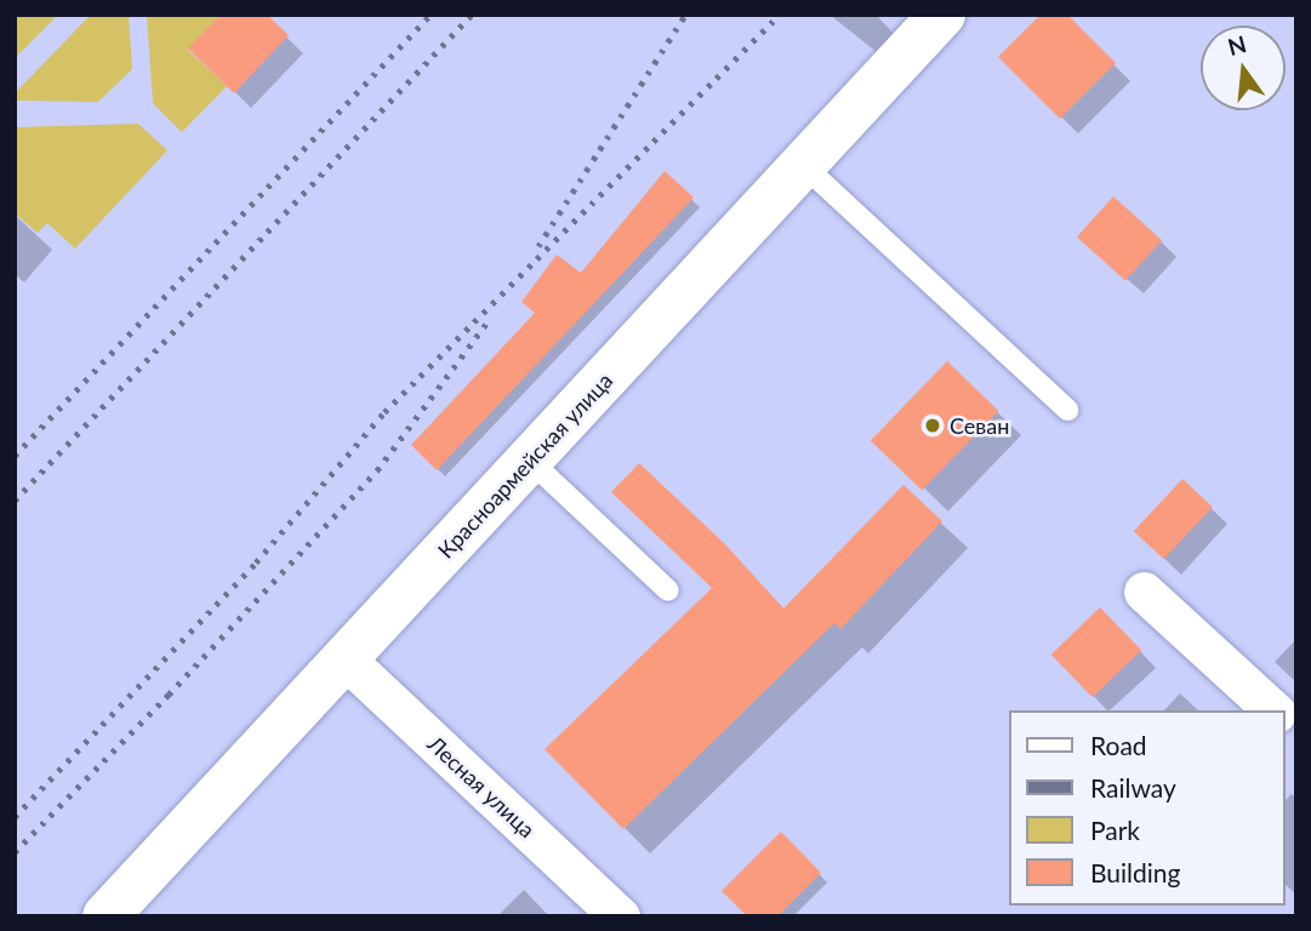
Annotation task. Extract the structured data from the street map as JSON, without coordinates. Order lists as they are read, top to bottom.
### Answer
{
  "streets": {
    "main road": ["Красноармейская улица"],
    "street": ["Лесная улица"]
  },
  "crossings": [
    ["Красноармейская улица", "Лесная улица"]
  ],
  "places": ["Севан"],
  "legend": [
    "Road",
    "Railway",
    "Park",
    "Building"
  ],
  "north": "top"
}
